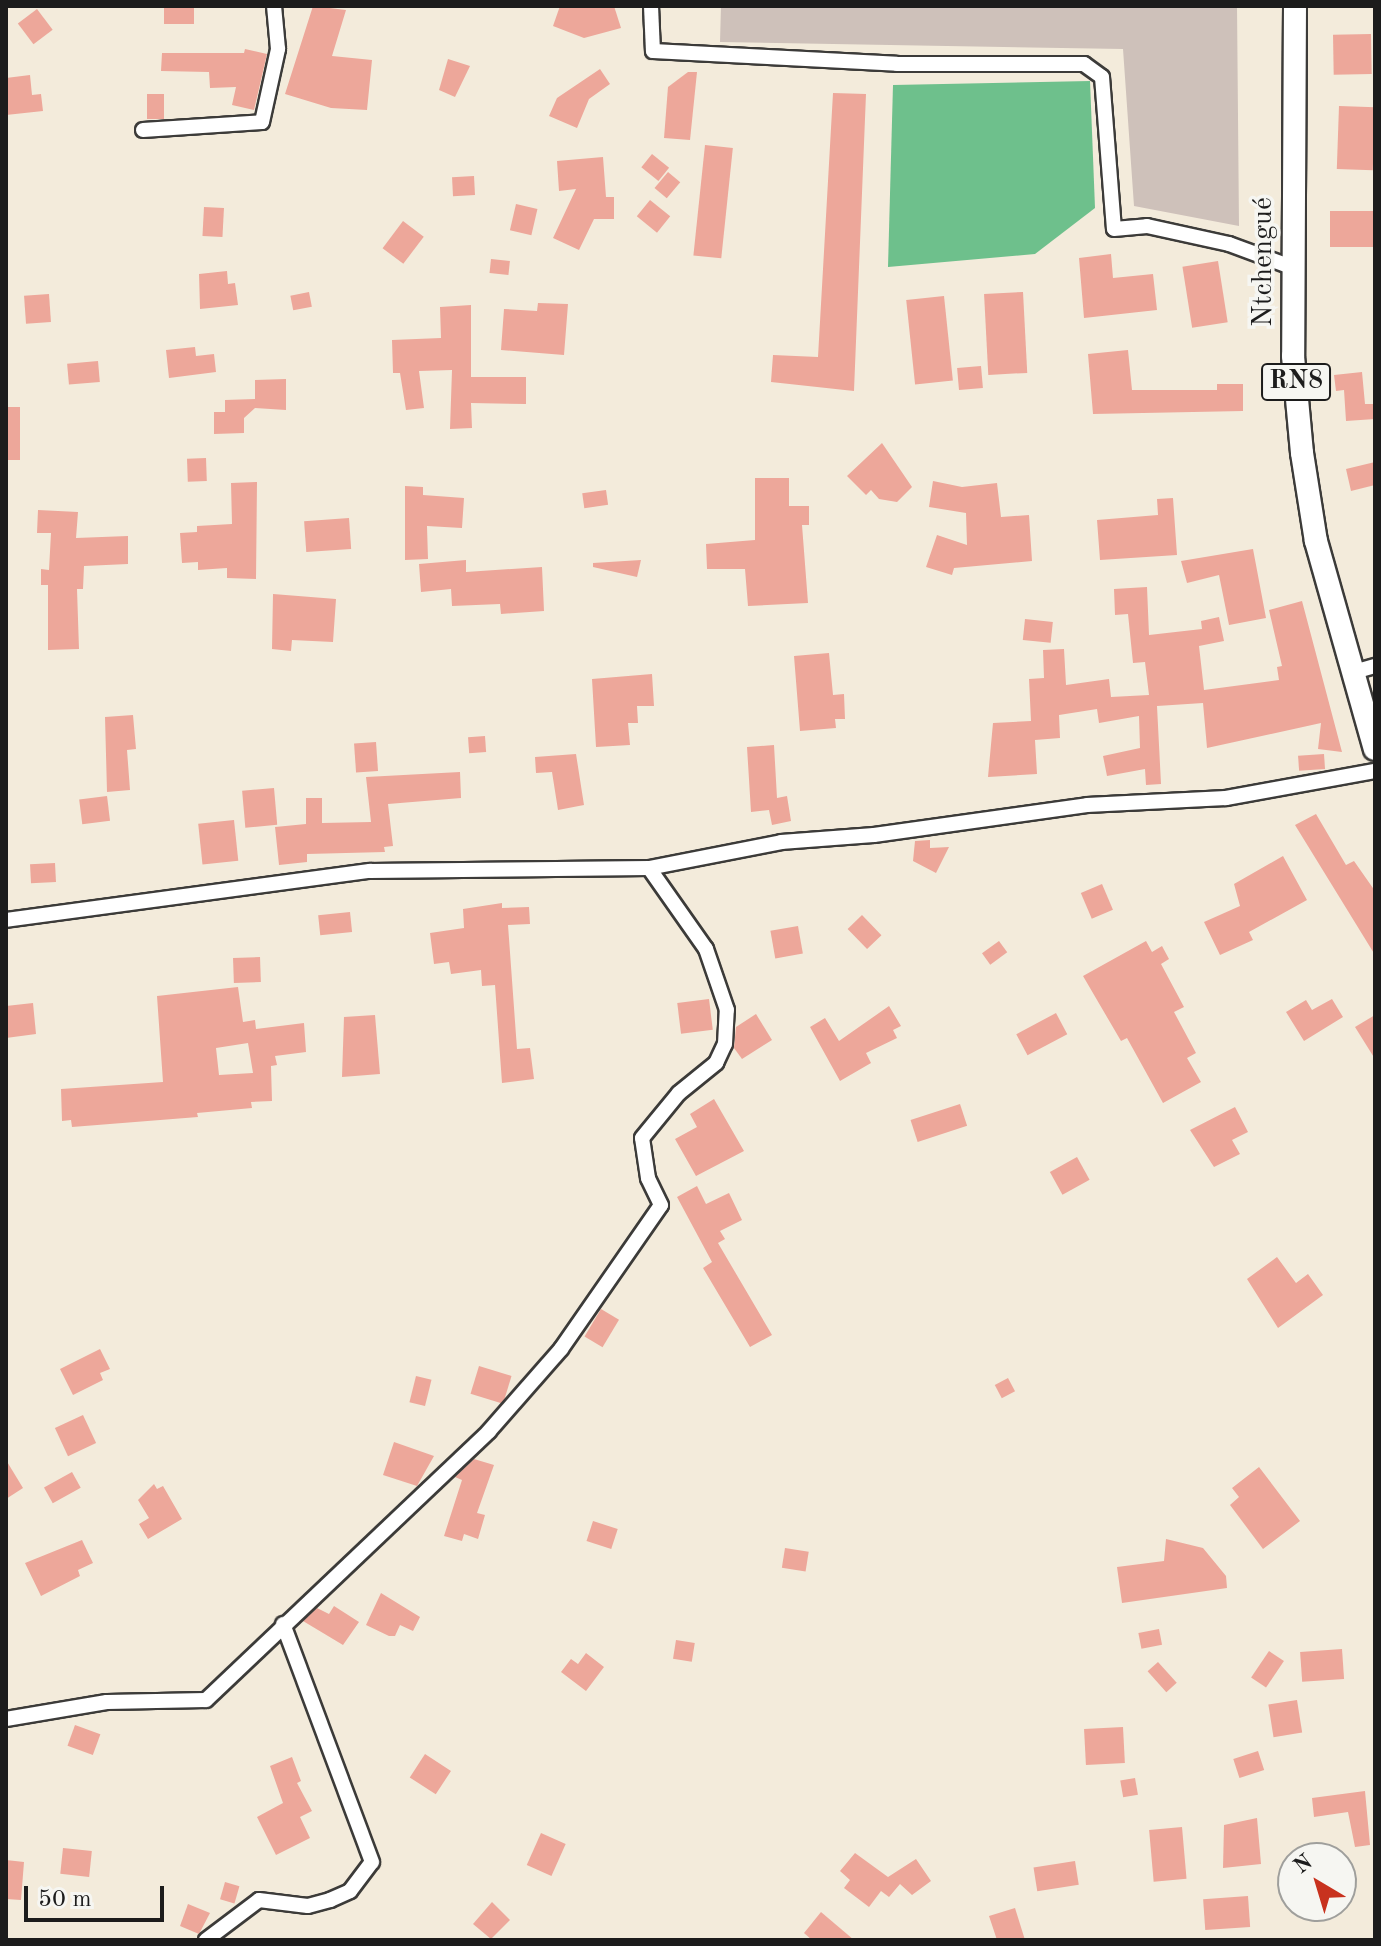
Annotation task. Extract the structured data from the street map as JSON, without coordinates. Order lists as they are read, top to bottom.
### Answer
{
  "streets": {
    "main road": ["Ntchengué", "RN8"]
  },
  "scale_bar": "50 m",
  "north": "top left"
}
